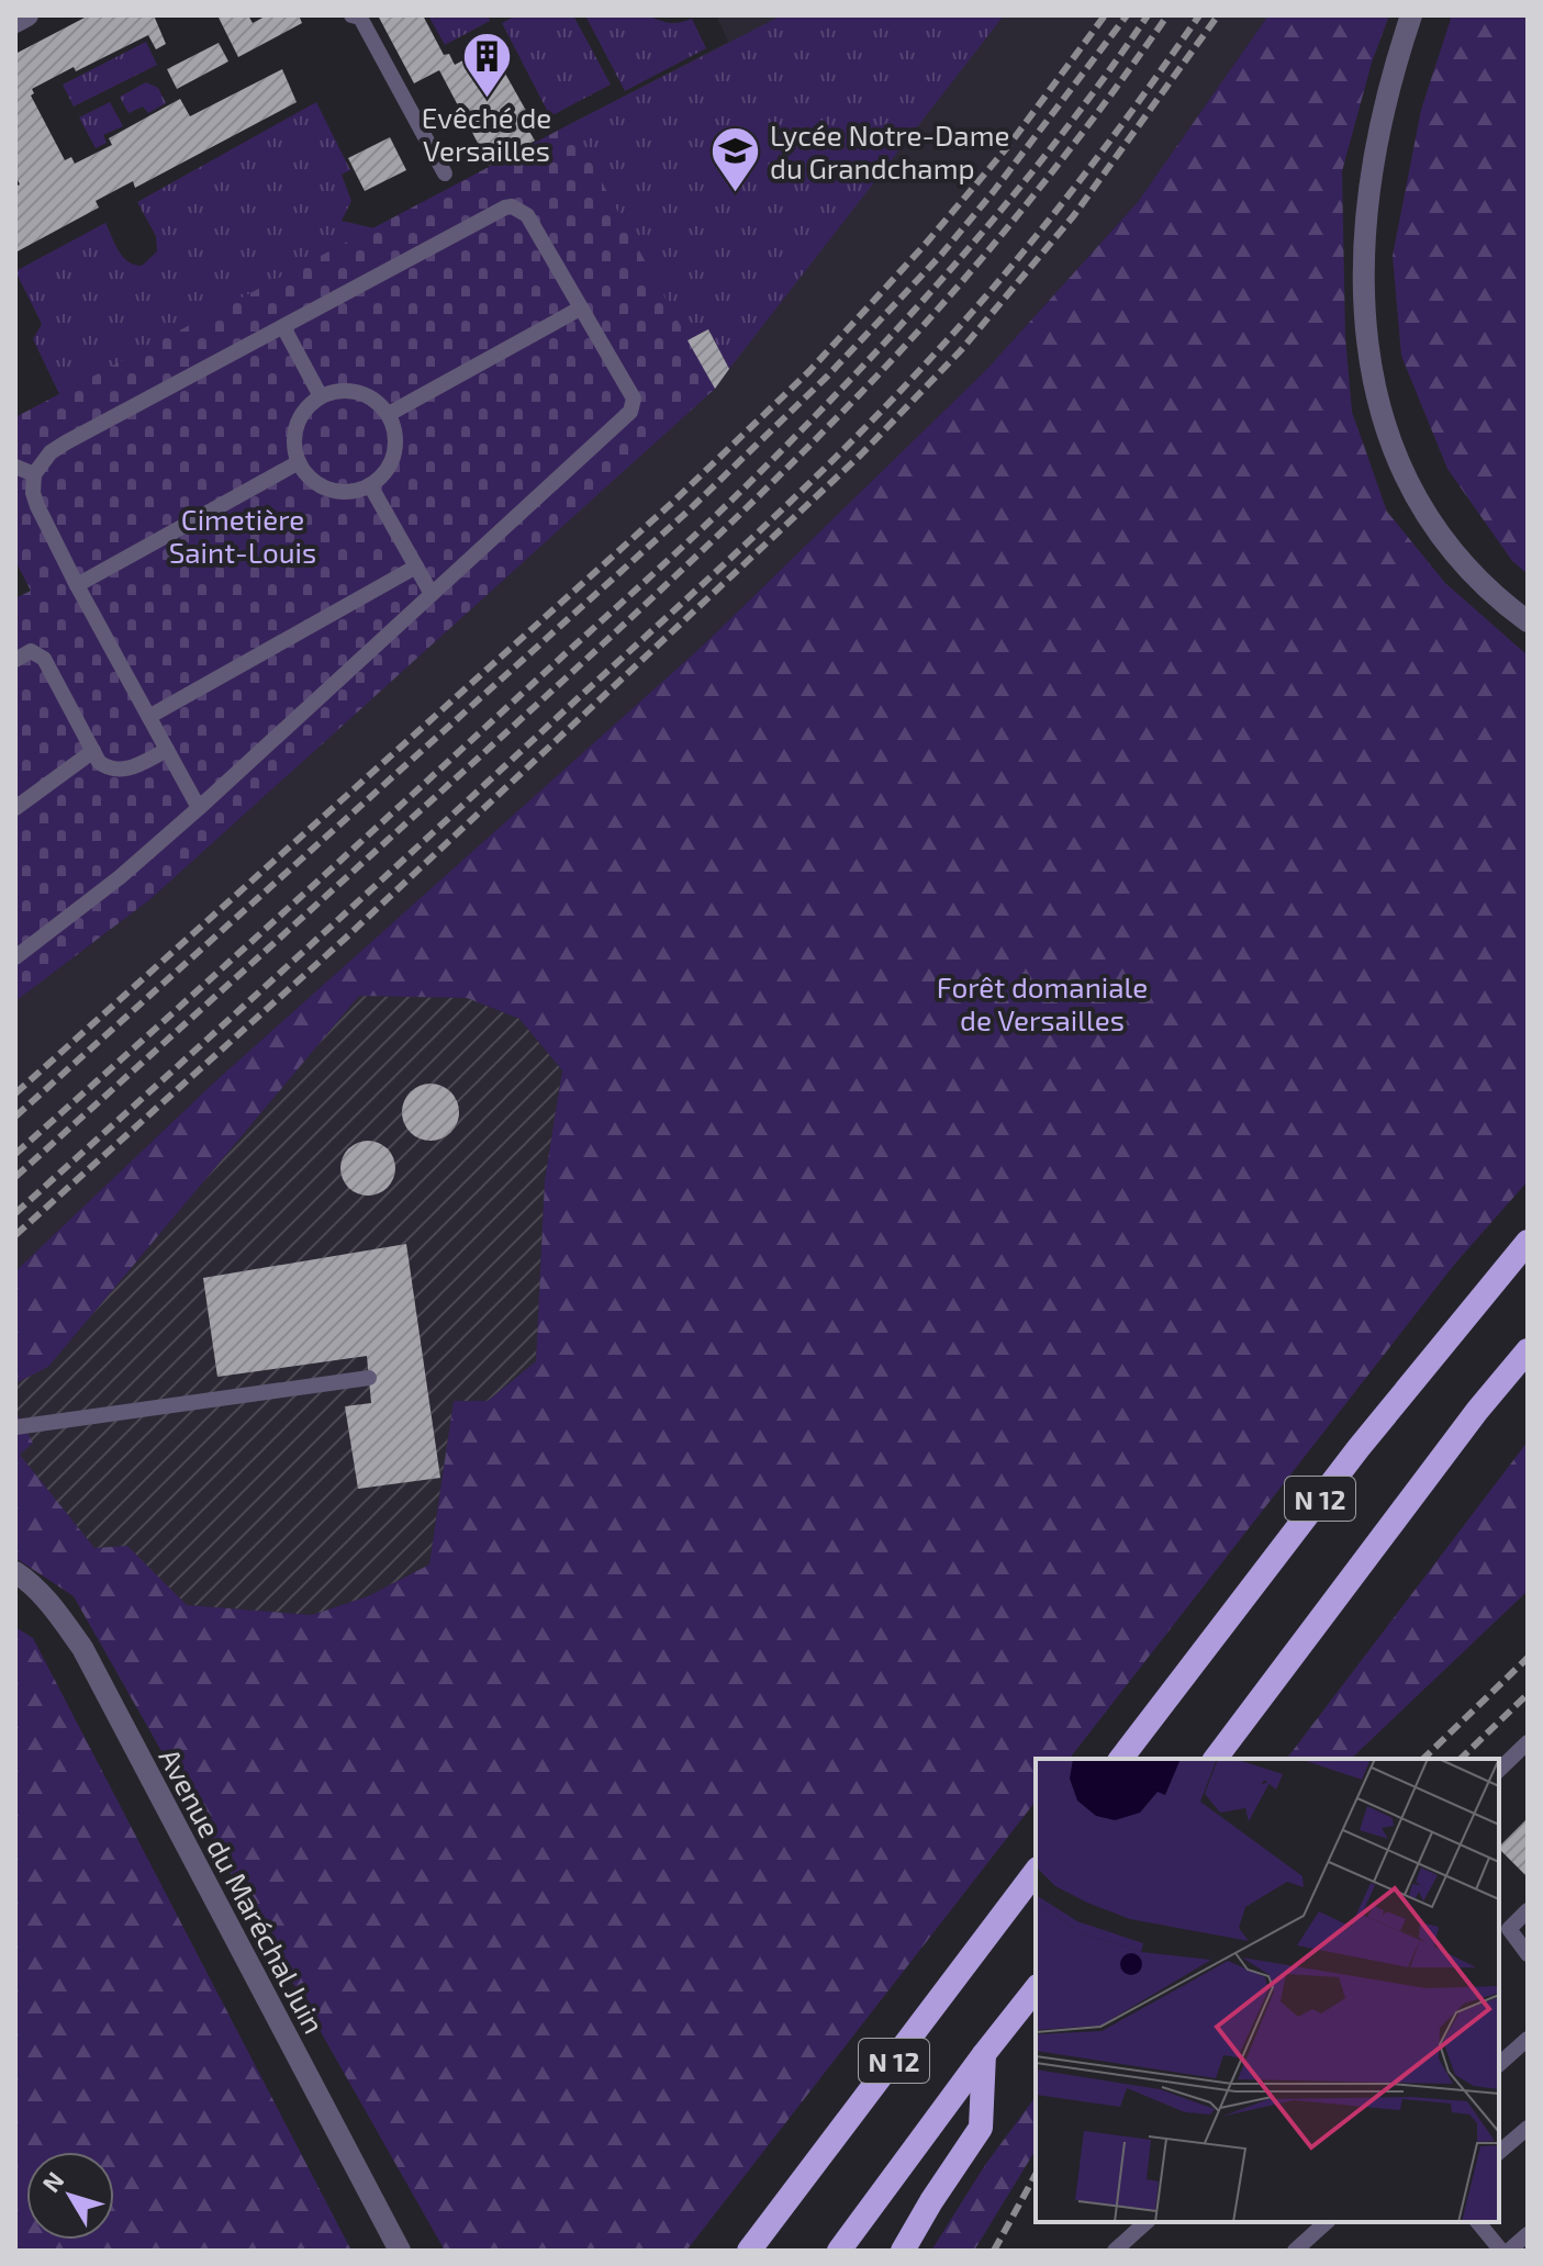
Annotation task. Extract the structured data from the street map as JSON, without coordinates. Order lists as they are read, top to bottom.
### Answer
{
  "streets": {
    "highway": ["N 12"],
    "street": ["Avenue du Maréchal Juin"]
  },
  "parks": ["Cimetière Saint-Louis", "Forêt domaniale de Versailles"],
  "places": {
    "building": ["Evêché de Versailles"],
    "school or university": ["Lycée Notre-Dame du Grandchamp"]
  },
  "north": "top left"
}
